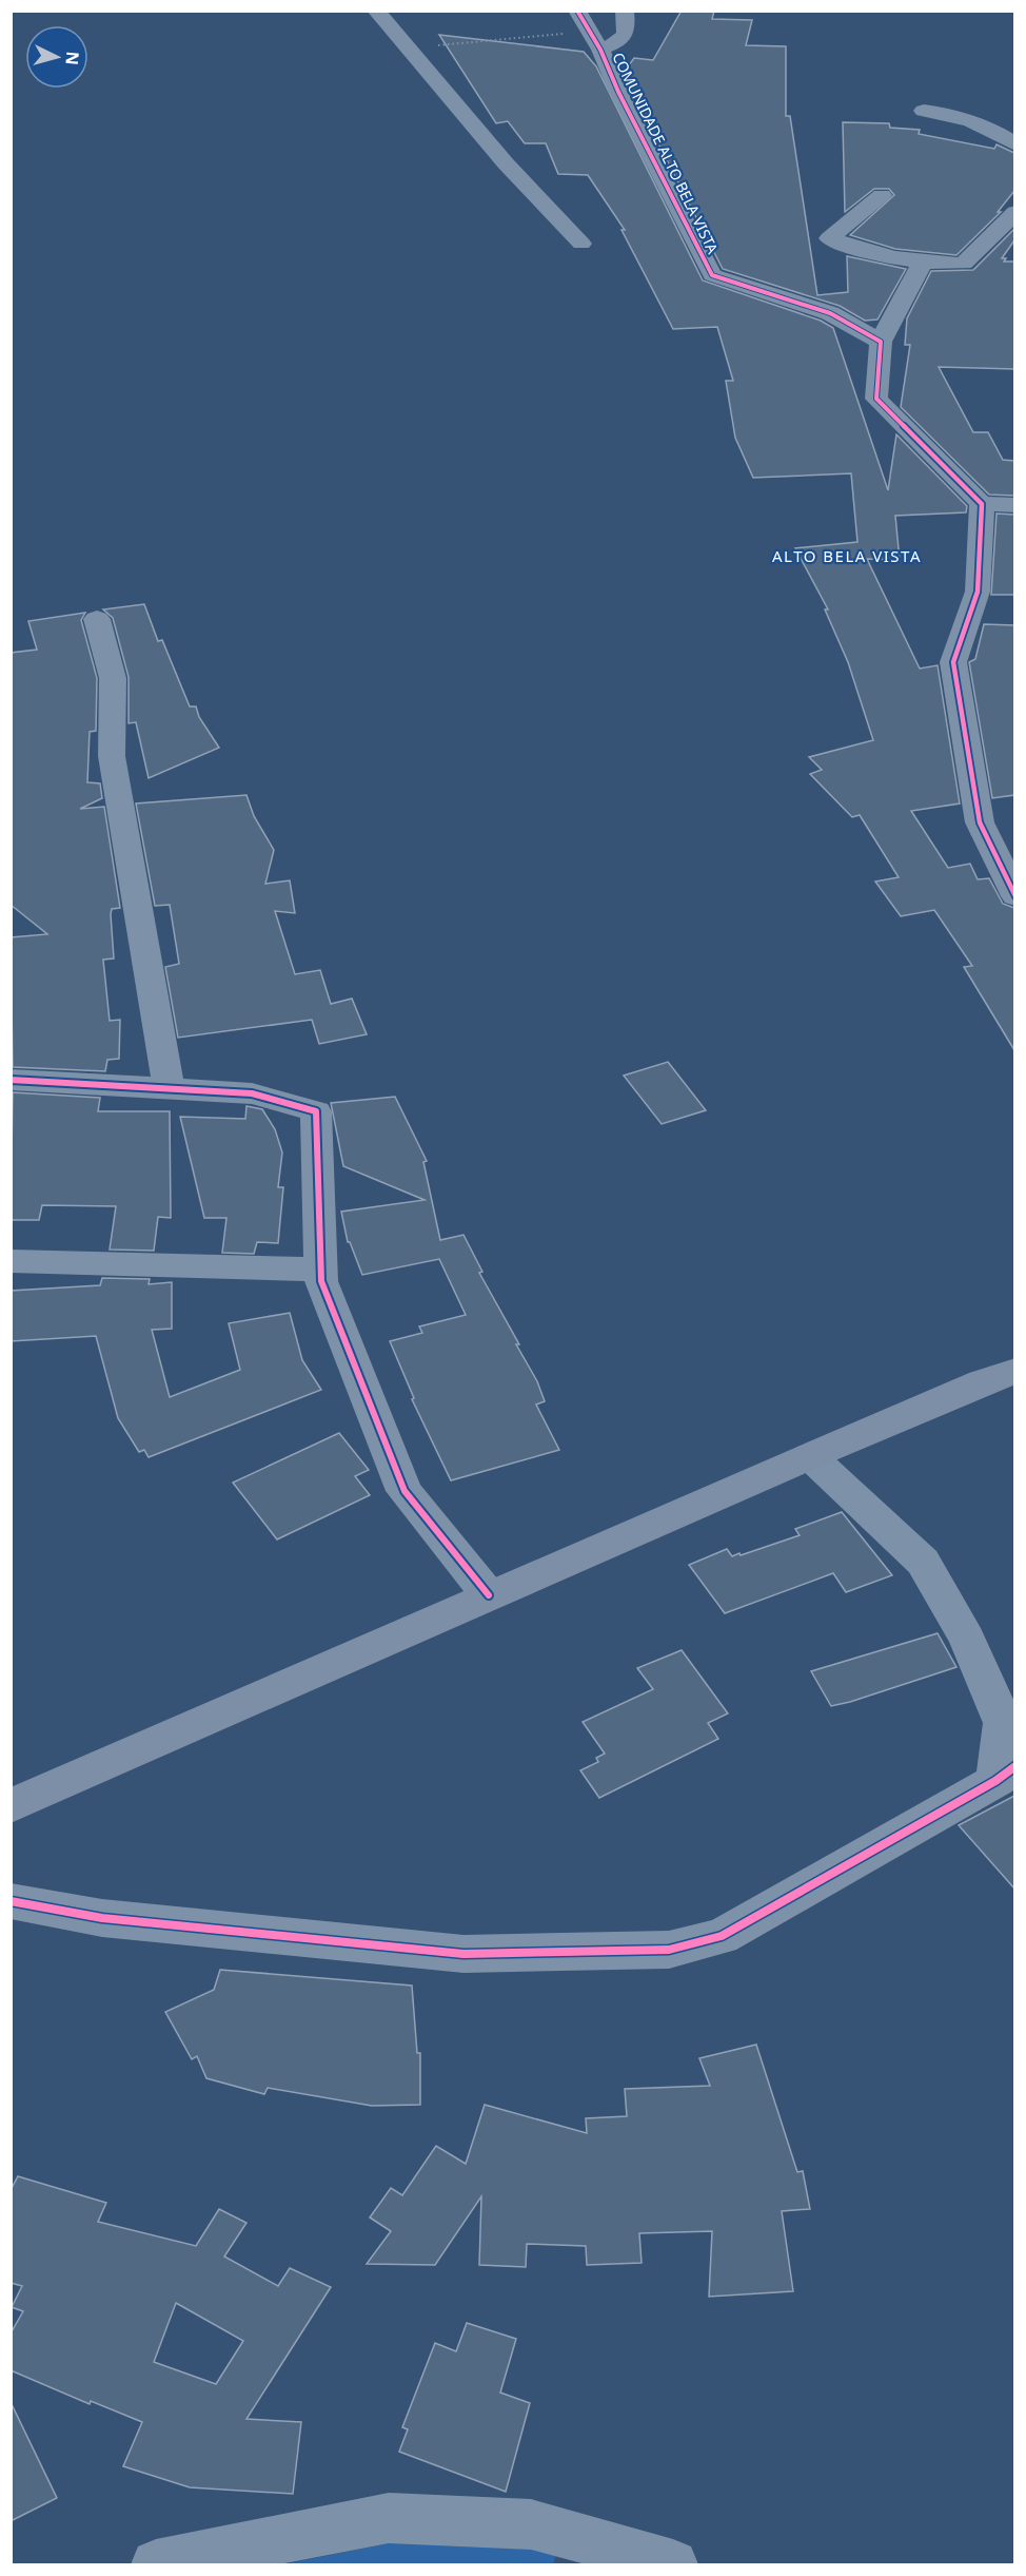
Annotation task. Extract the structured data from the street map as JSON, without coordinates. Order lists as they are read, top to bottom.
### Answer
{
  "streets": {
    "street": ["COMUNIDADE ALTO BELA VISTA"]
  },
  "districts": ["ALTO BELA VISTA"],
  "north": "right"
}
